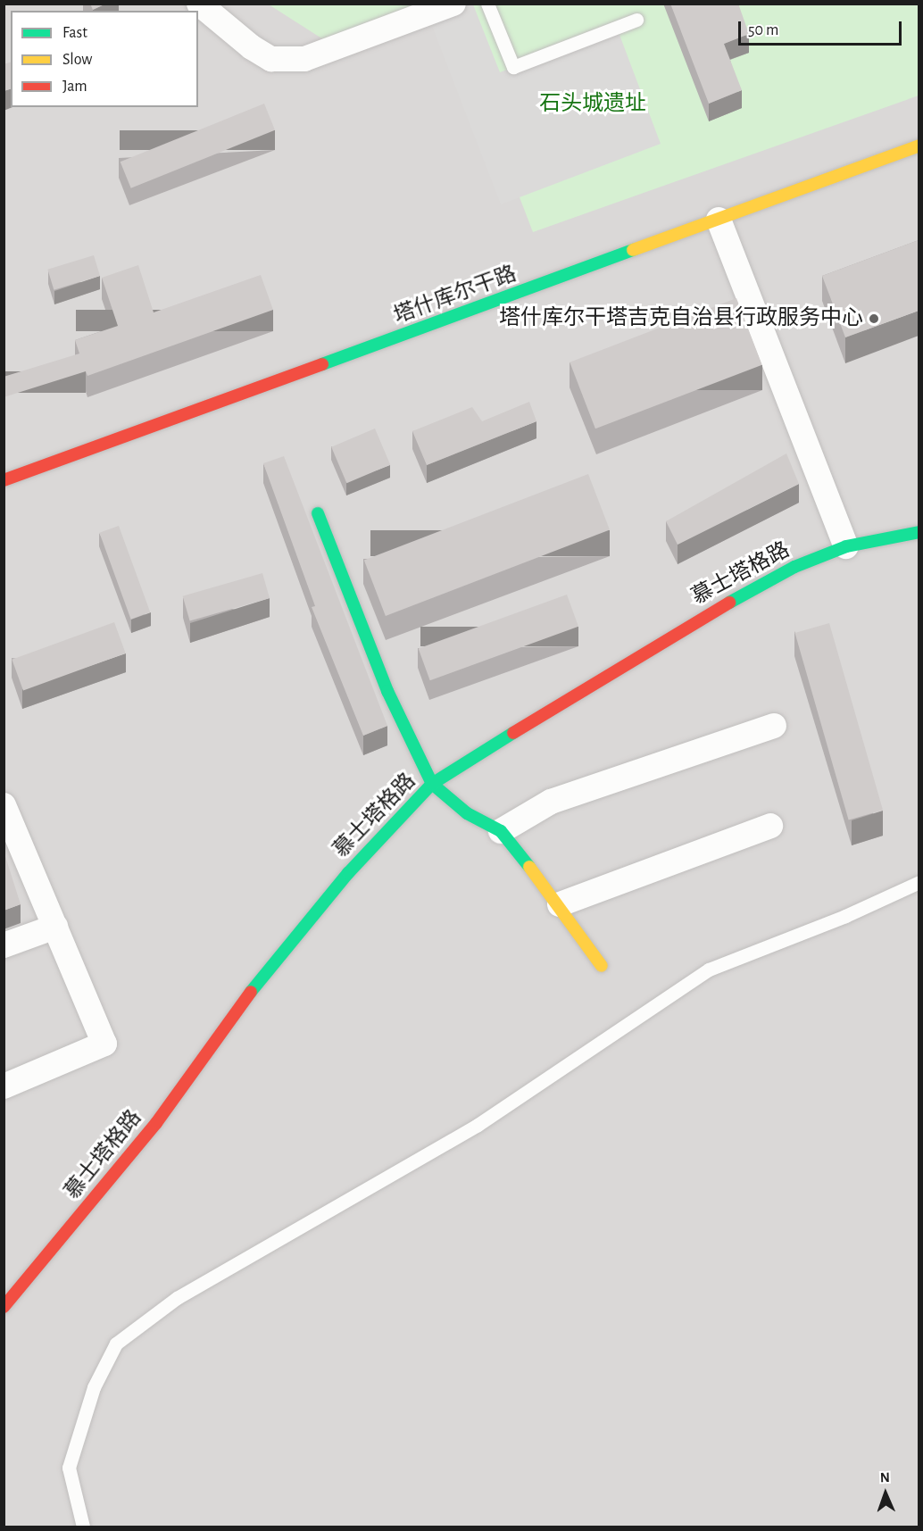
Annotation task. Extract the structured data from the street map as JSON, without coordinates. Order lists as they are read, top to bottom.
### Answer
{
  "streets": {
    "street": ["塔什库尔干路", "慕士塔格路"]
  },
  "parks": ["石头城遗址"],
  "places": ["塔什库尔干塔吉克自治县行政服务中心"],
  "legend": ["Fast", "Slow", "Jam"],
  "scale_bar": "50 m",
  "north": "top"
}
